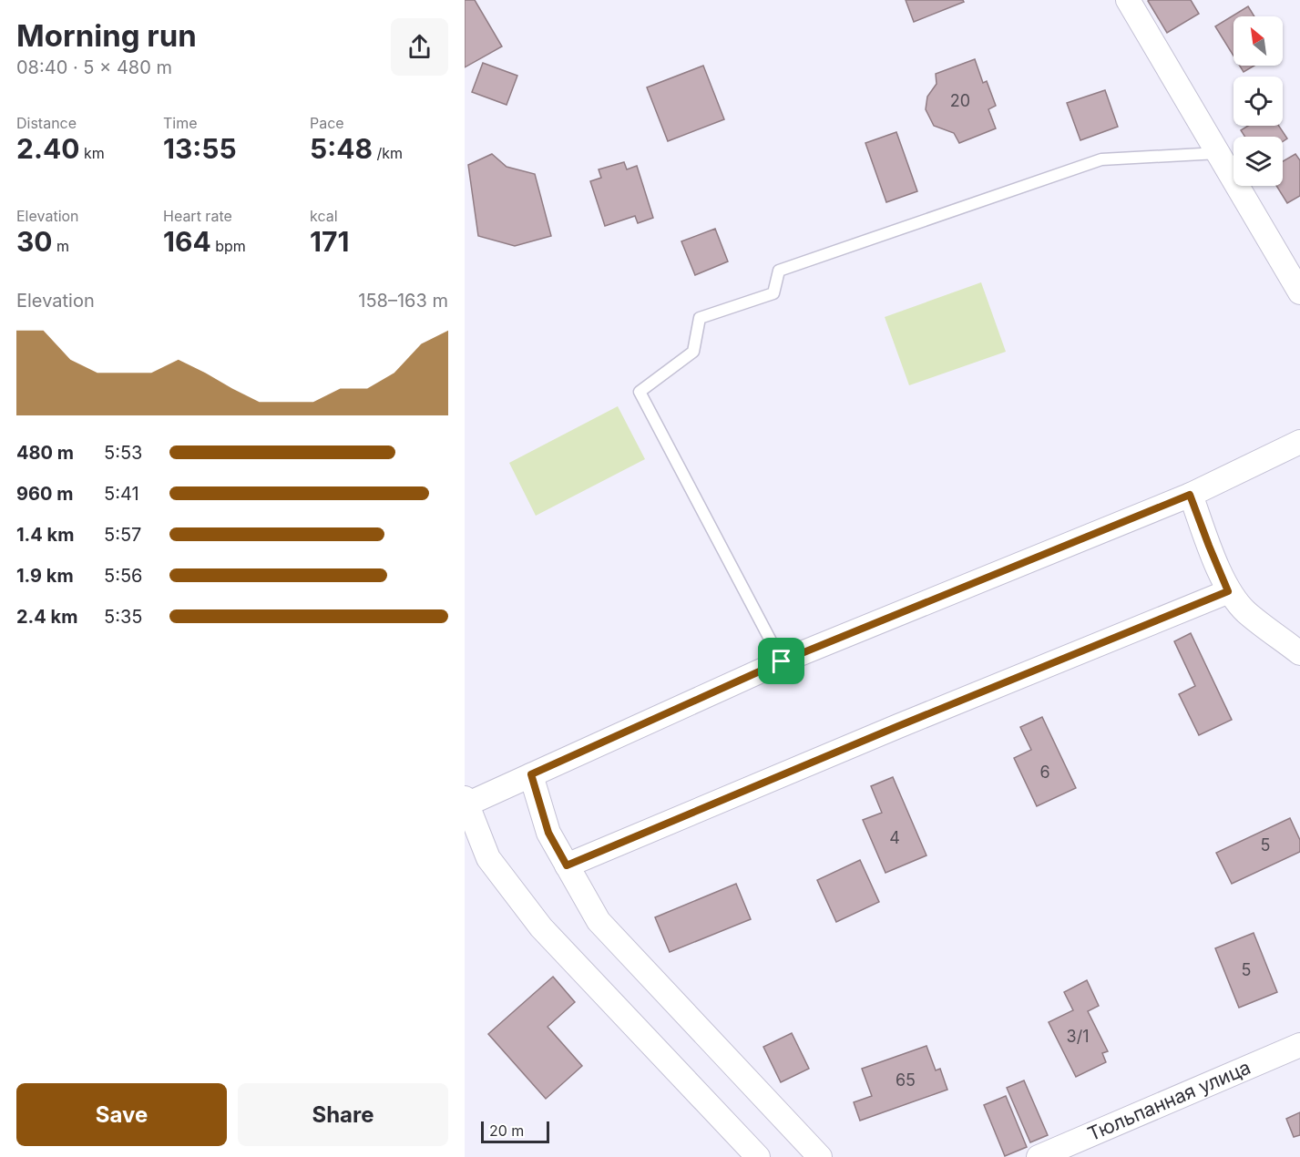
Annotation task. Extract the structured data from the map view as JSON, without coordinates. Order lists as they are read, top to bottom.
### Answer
{
  "streets": {
    "street": ["Тюльпанная улица"]
  },
  "house_numbers": [
    "20",
    "6",
    "4",
    "5",
    "5",
    "3/1",
    "65"
  ],
  "scale_bar": "20 m",
  "north": "top left",
  "page": {
    "heading": ["Morning run", "08:40 · 5 × 480 m"],
    "stats": [
      ["Distance", "2.40 km"],
      ["Time", "13:55"],
      ["Pace", "5:48 /km"],
      ["Elevation", "30 m"],
      ["Heart rate", "164 bpm"],
      ["kcal", "171"]
    ],
    "chart": ["Elevation", "158–163 m"],
    "list": [
      {
        "name": "480 m",
        "note": "5:53"
      },
      {
        "name": "960 m",
        "note": "5:41"
      },
      {
        "name": "1.4 km",
        "note": "5:57"
      },
      {
        "name": "1.9 km",
        "note": "5:56"
      },
      {
        "name": "2.4 km",
        "note": "5:35"
      }
    ],
    "buttons": ["Save", "Share"],
    "scale": "20 m"
  }
}
